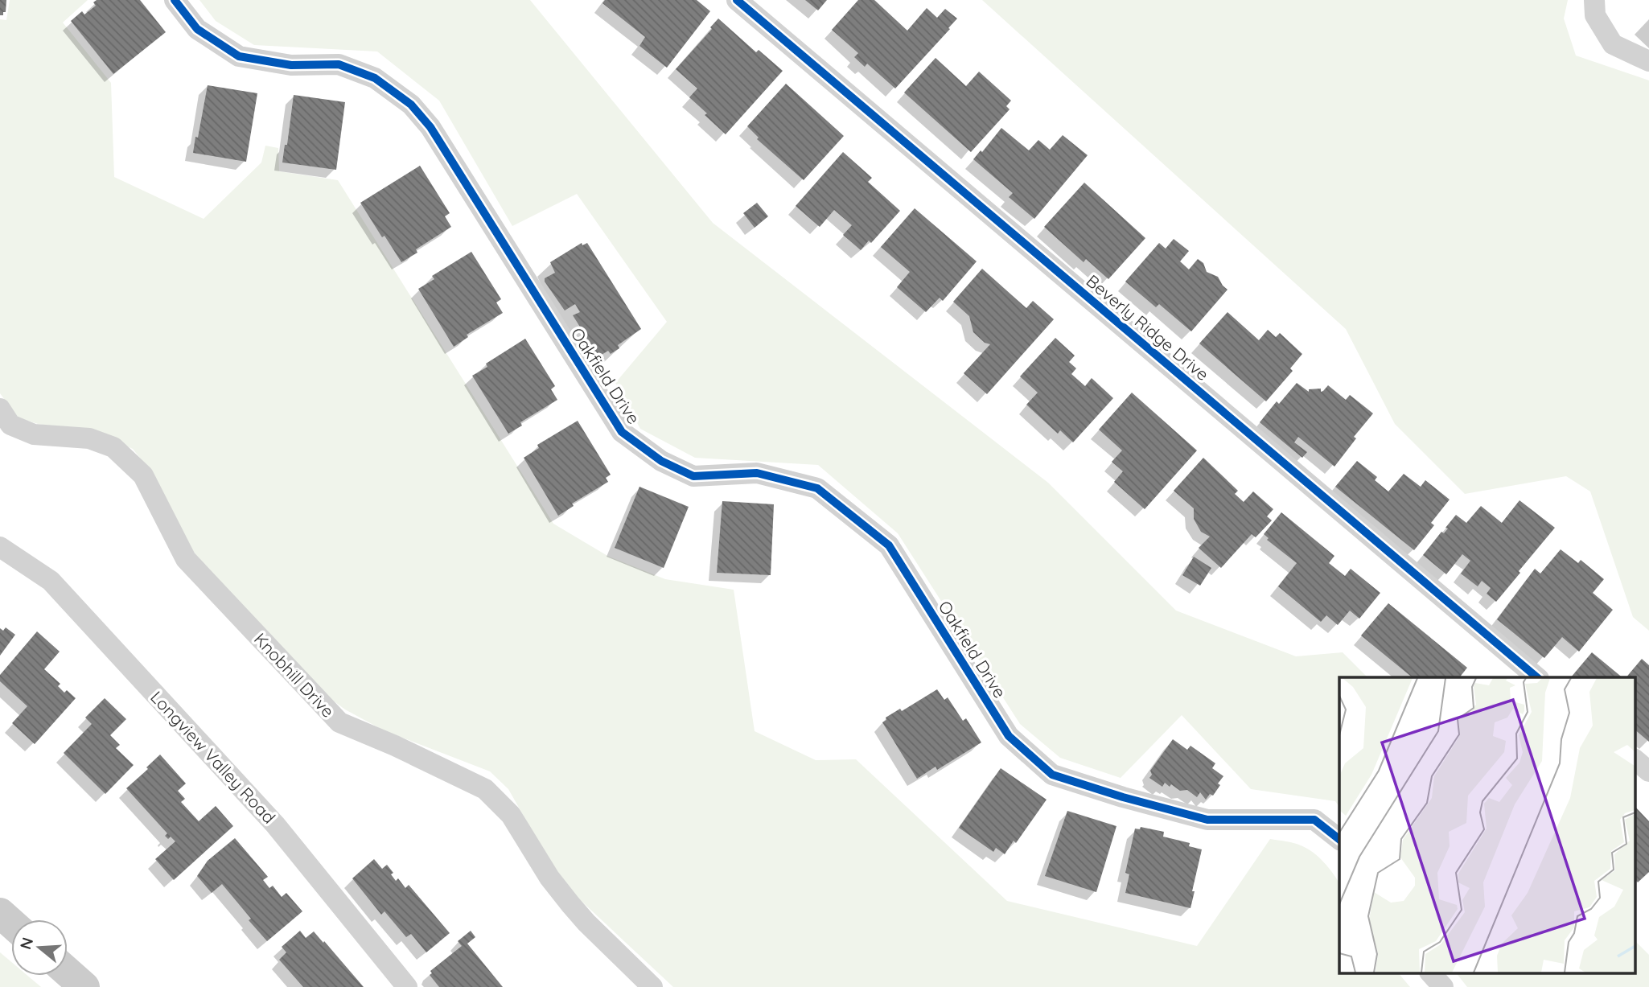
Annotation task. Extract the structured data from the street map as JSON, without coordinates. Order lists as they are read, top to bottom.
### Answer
{
  "streets": {
    "street": [
      "Beverly Ridge Drive",
      "Oakfield Drive",
      "Knobhill Drive",
      "Longview Valley Road"
    ]
  },
  "north": "left"
}
